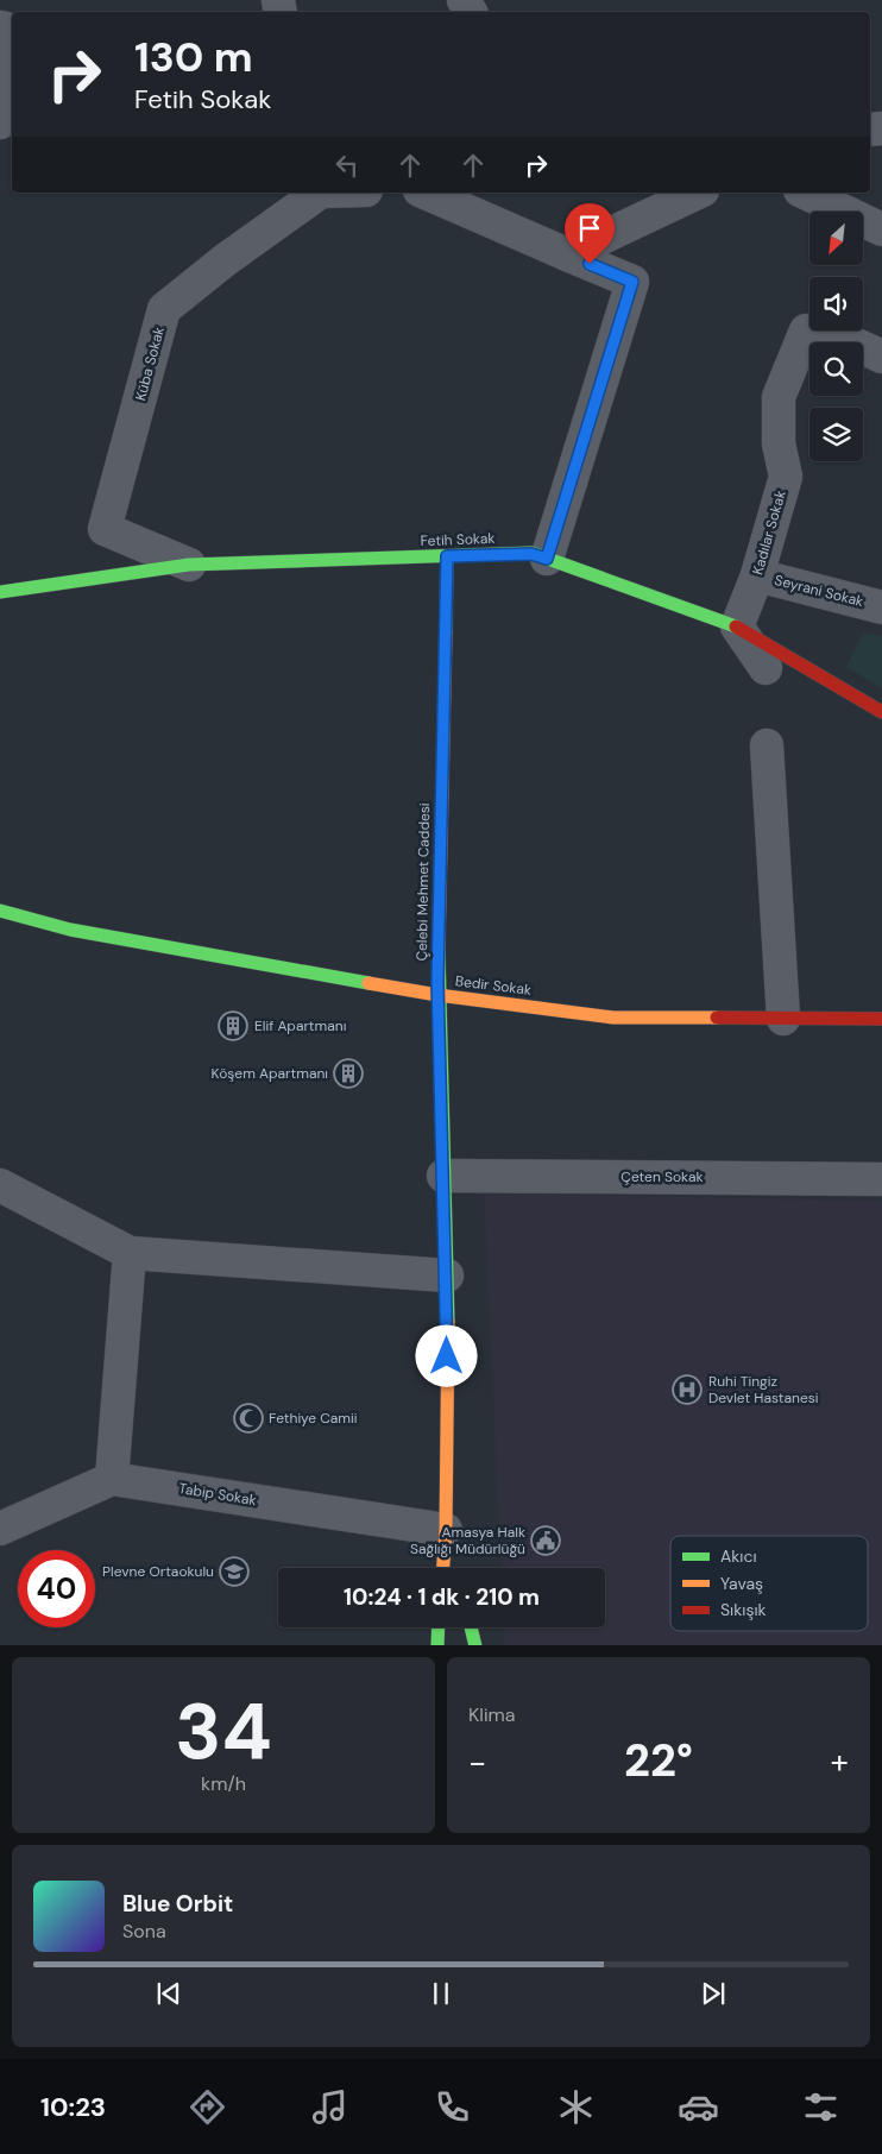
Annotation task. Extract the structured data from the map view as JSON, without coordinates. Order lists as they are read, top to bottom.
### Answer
{
  "streets": {
    "street": [
      "Küba Sokak",
      "Kadılar Sokak",
      "Fetih Sokak",
      "Seyrani Sokak",
      "Çelebi Mehmet Caddesi",
      "Bedir Sokak",
      "Çeten Sokak",
      "Tabip Sokak"
    ]
  },
  "crossings": [
    ["Küba Sokak", "Fetih Sokak"],
    ["Kadılar Sokak", "Fetih Sokak"],
    ["Kadılar Sokak", "Seyrani Sokak"],
    ["Fetih Sokak", "Çelebi Mehmet Caddesi"],
    ["Çelebi Mehmet Caddesi", "Bedir Sokak"],
    ["Çelebi Mehmet Caddesi", "Çeten Sokak"],
    ["Çelebi Mehmet Caddesi", "Tabip Sokak"]
  ],
  "places": {
    "building": ["Elif Apartmanı", "Köşem Apartmanı"],
    "hospital": ["Ruhi Tingiz Devlet Hastanesi"],
    "mosque": ["Fethiye Camii"],
    "public building": ["Amasya Halk Sağlığı Müdürlüğü"],
    "school or university": ["Plevne Ortaokulu"]
  },
  "legend": ["Akıcı", "Yavaş", "Sıkışık"],
  "north": "bottom left",
  "page": {
    "turn": ["130 m", "Fetih Sokak"],
    "limit": "40",
    "trip": "10:24 · 1 dk · 210 m",
    "tile": [
      ["34", "km/h"],
      "Klima"
    ],
    "heat": ["−", "22°", "+"],
    "song": ["Blue Orbit", "Sona"],
    "tabs": "10:23"
  }
}
